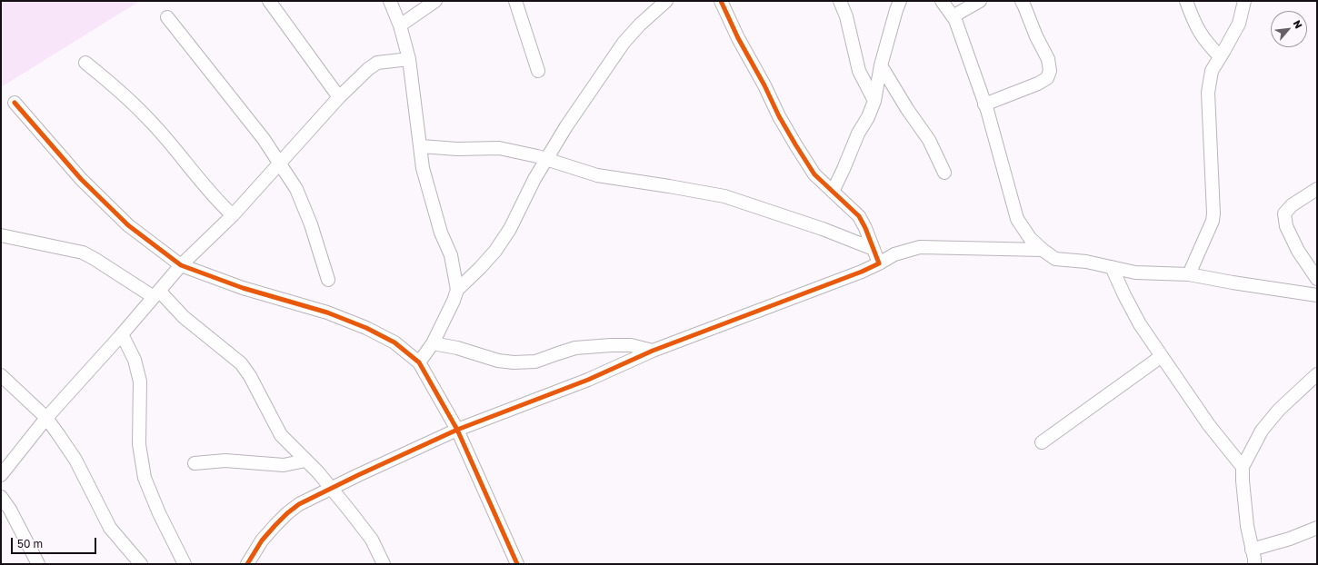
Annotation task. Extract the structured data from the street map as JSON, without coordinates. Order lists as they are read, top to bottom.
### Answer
{
  "scale_bar": "50 m",
  "north": "top right"
}
